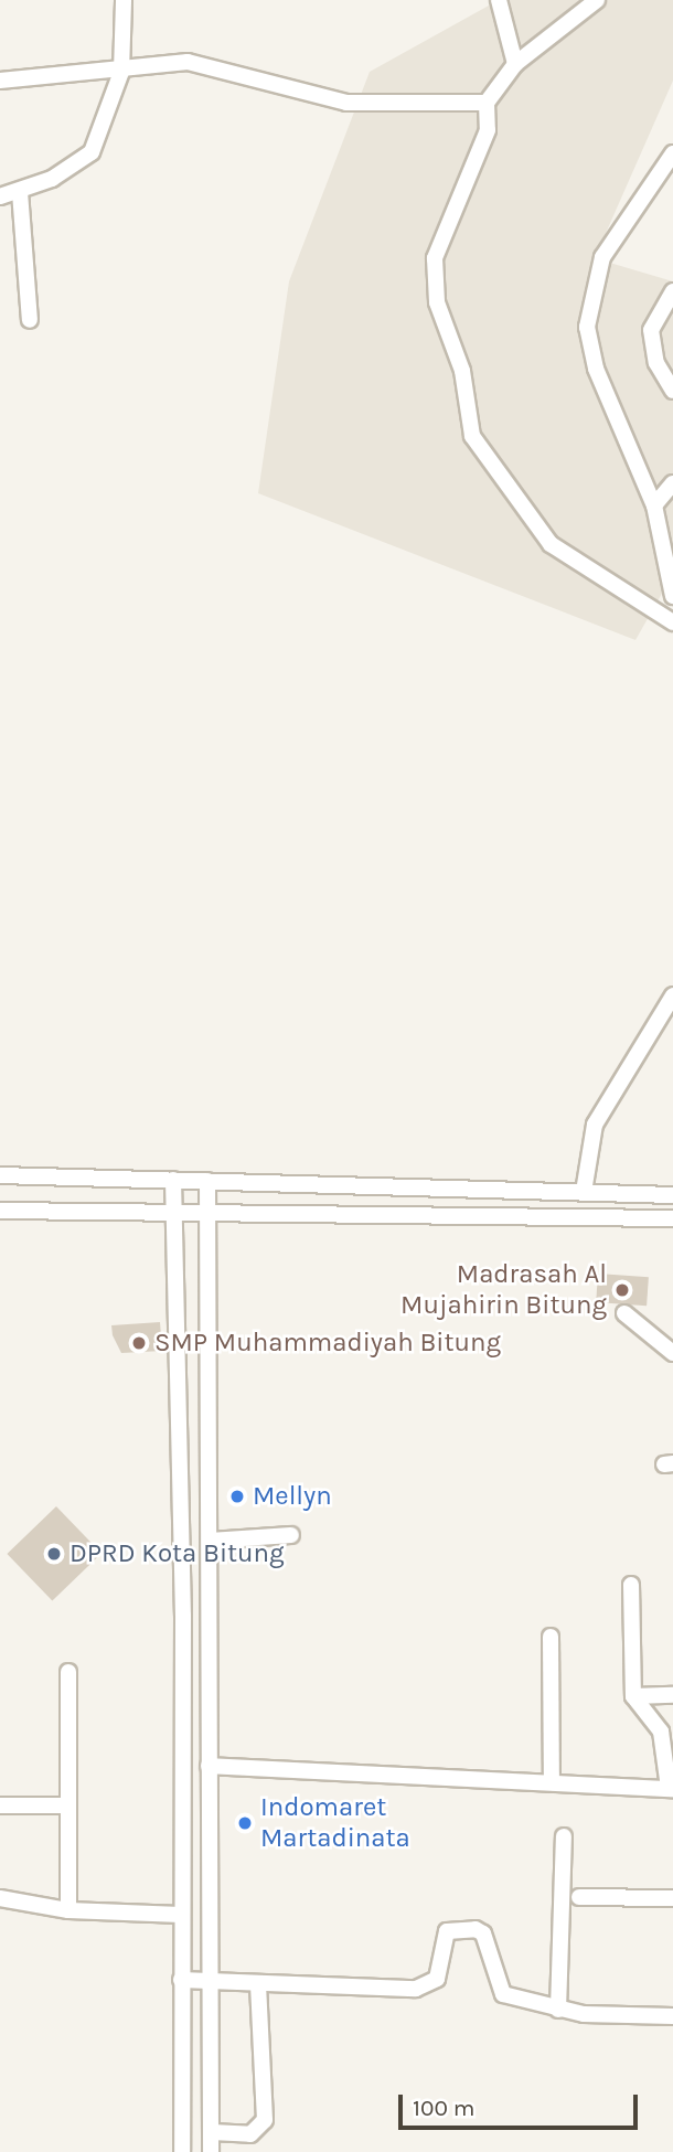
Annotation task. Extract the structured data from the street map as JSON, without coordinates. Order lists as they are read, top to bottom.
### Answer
{
  "places": [
    "Madrasah Al Mujahirin Bitung",
    "SMP Muhammadiyah Bitung",
    "Mellyn",
    "DPRD Kota Bitung",
    "Indomaret Martadinata"
  ],
  "scale_bar": "100 m"
}
